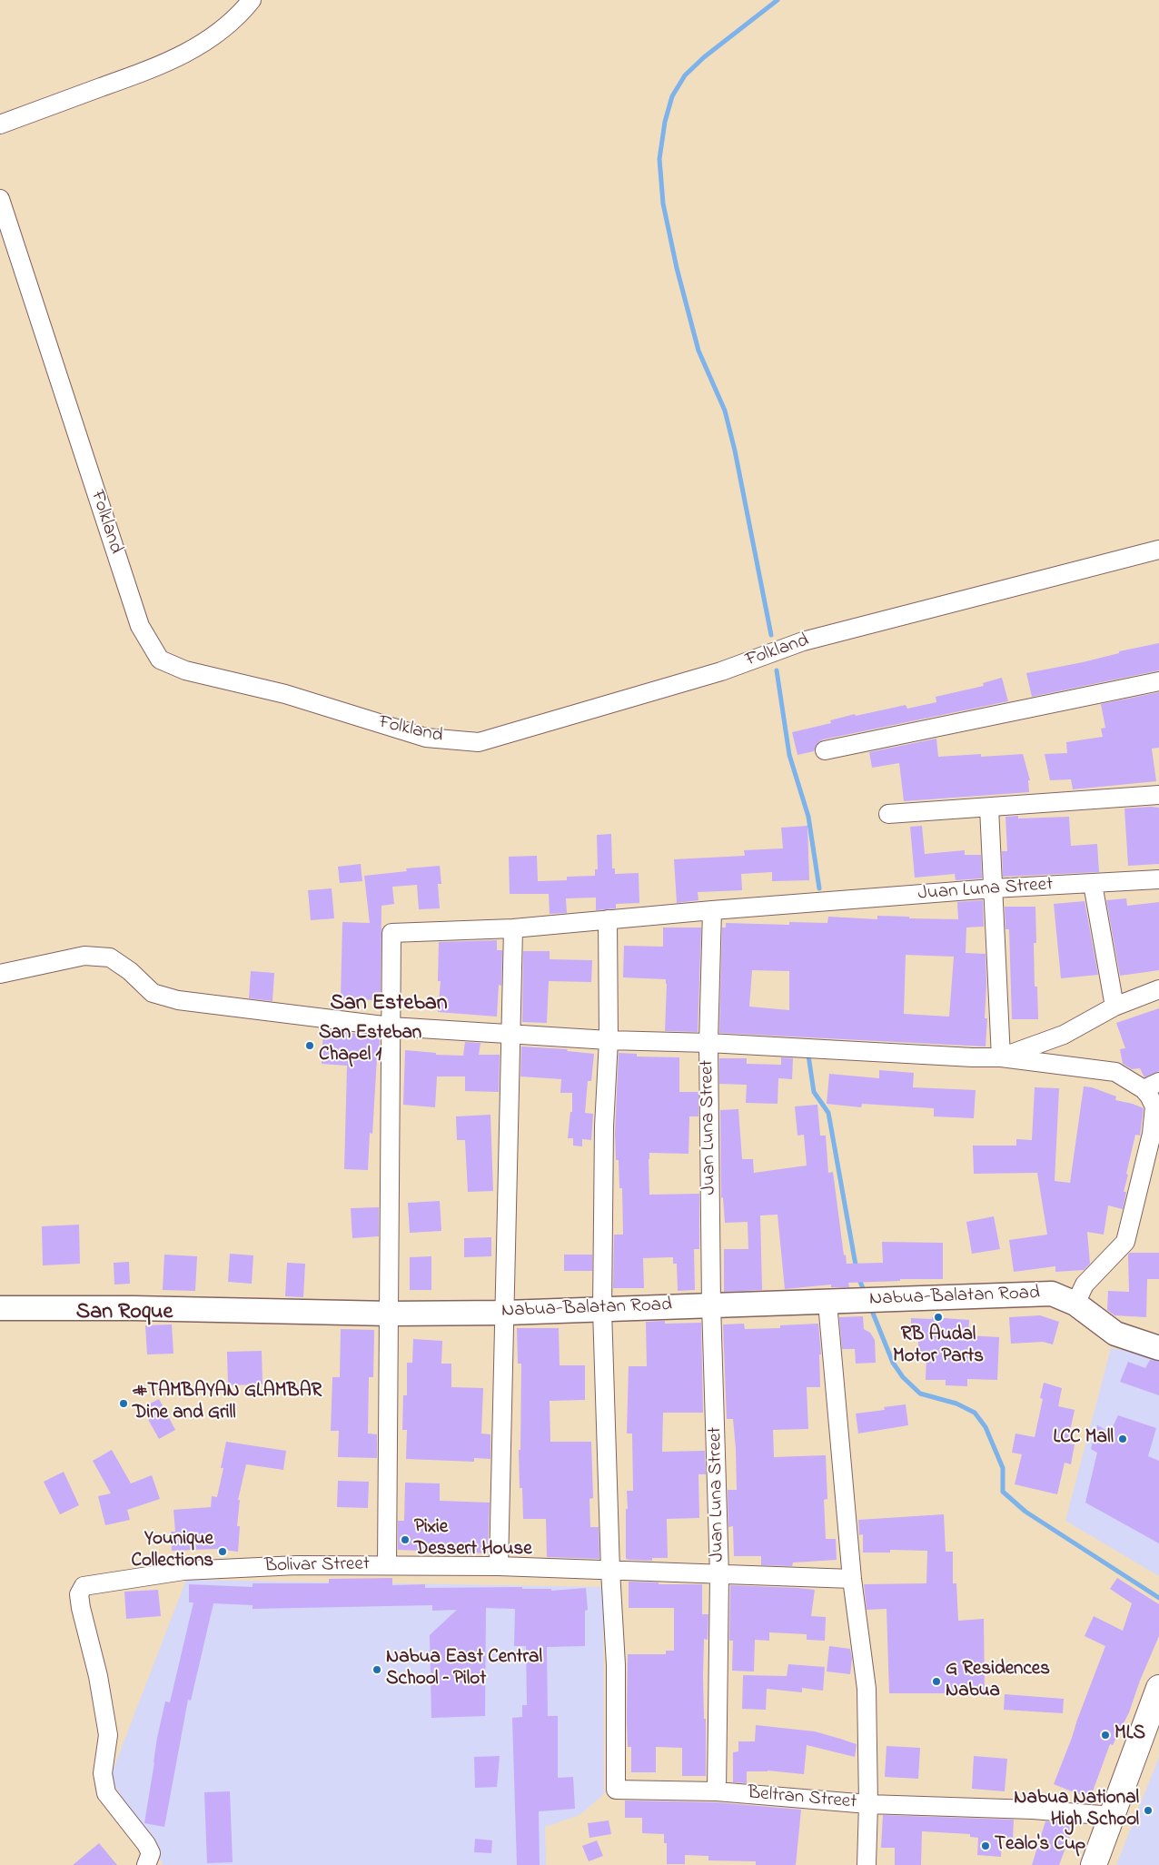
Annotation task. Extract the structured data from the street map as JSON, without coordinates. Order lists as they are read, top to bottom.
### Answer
{
  "streets": {
    "main road": ["Nabua-Balatan Road"],
    "street": [
      "Folkland",
      "Juan Luna Street",
      "Bolivar Street",
      "Beltran Street"
    ]
  },
  "crossings": [
    ["Juan Luna Street", "Nabua-Balatan Road"],
    ["Juan Luna Street", "Bolivar Street"],
    ["Juan Luna Street", "Beltran Street"],
    ["Bolivar Street", "Beltran Street"]
  ],
  "districts": ["San Esteban", "San Roque"],
  "places": [
    "San Esteban Chapel 1",
    "RB Audal Motor Parts",
    "#TAMBAYAN GLAMBAR Dine and Grill",
    "LCC Mall",
    "Pixie Dessert House",
    "Younique Collections",
    "Nabua East Central School – Pilot",
    "G Residences Nabua",
    "MLS",
    "Nabua National High School",
    "Tealo's Cup"
  ]
}
